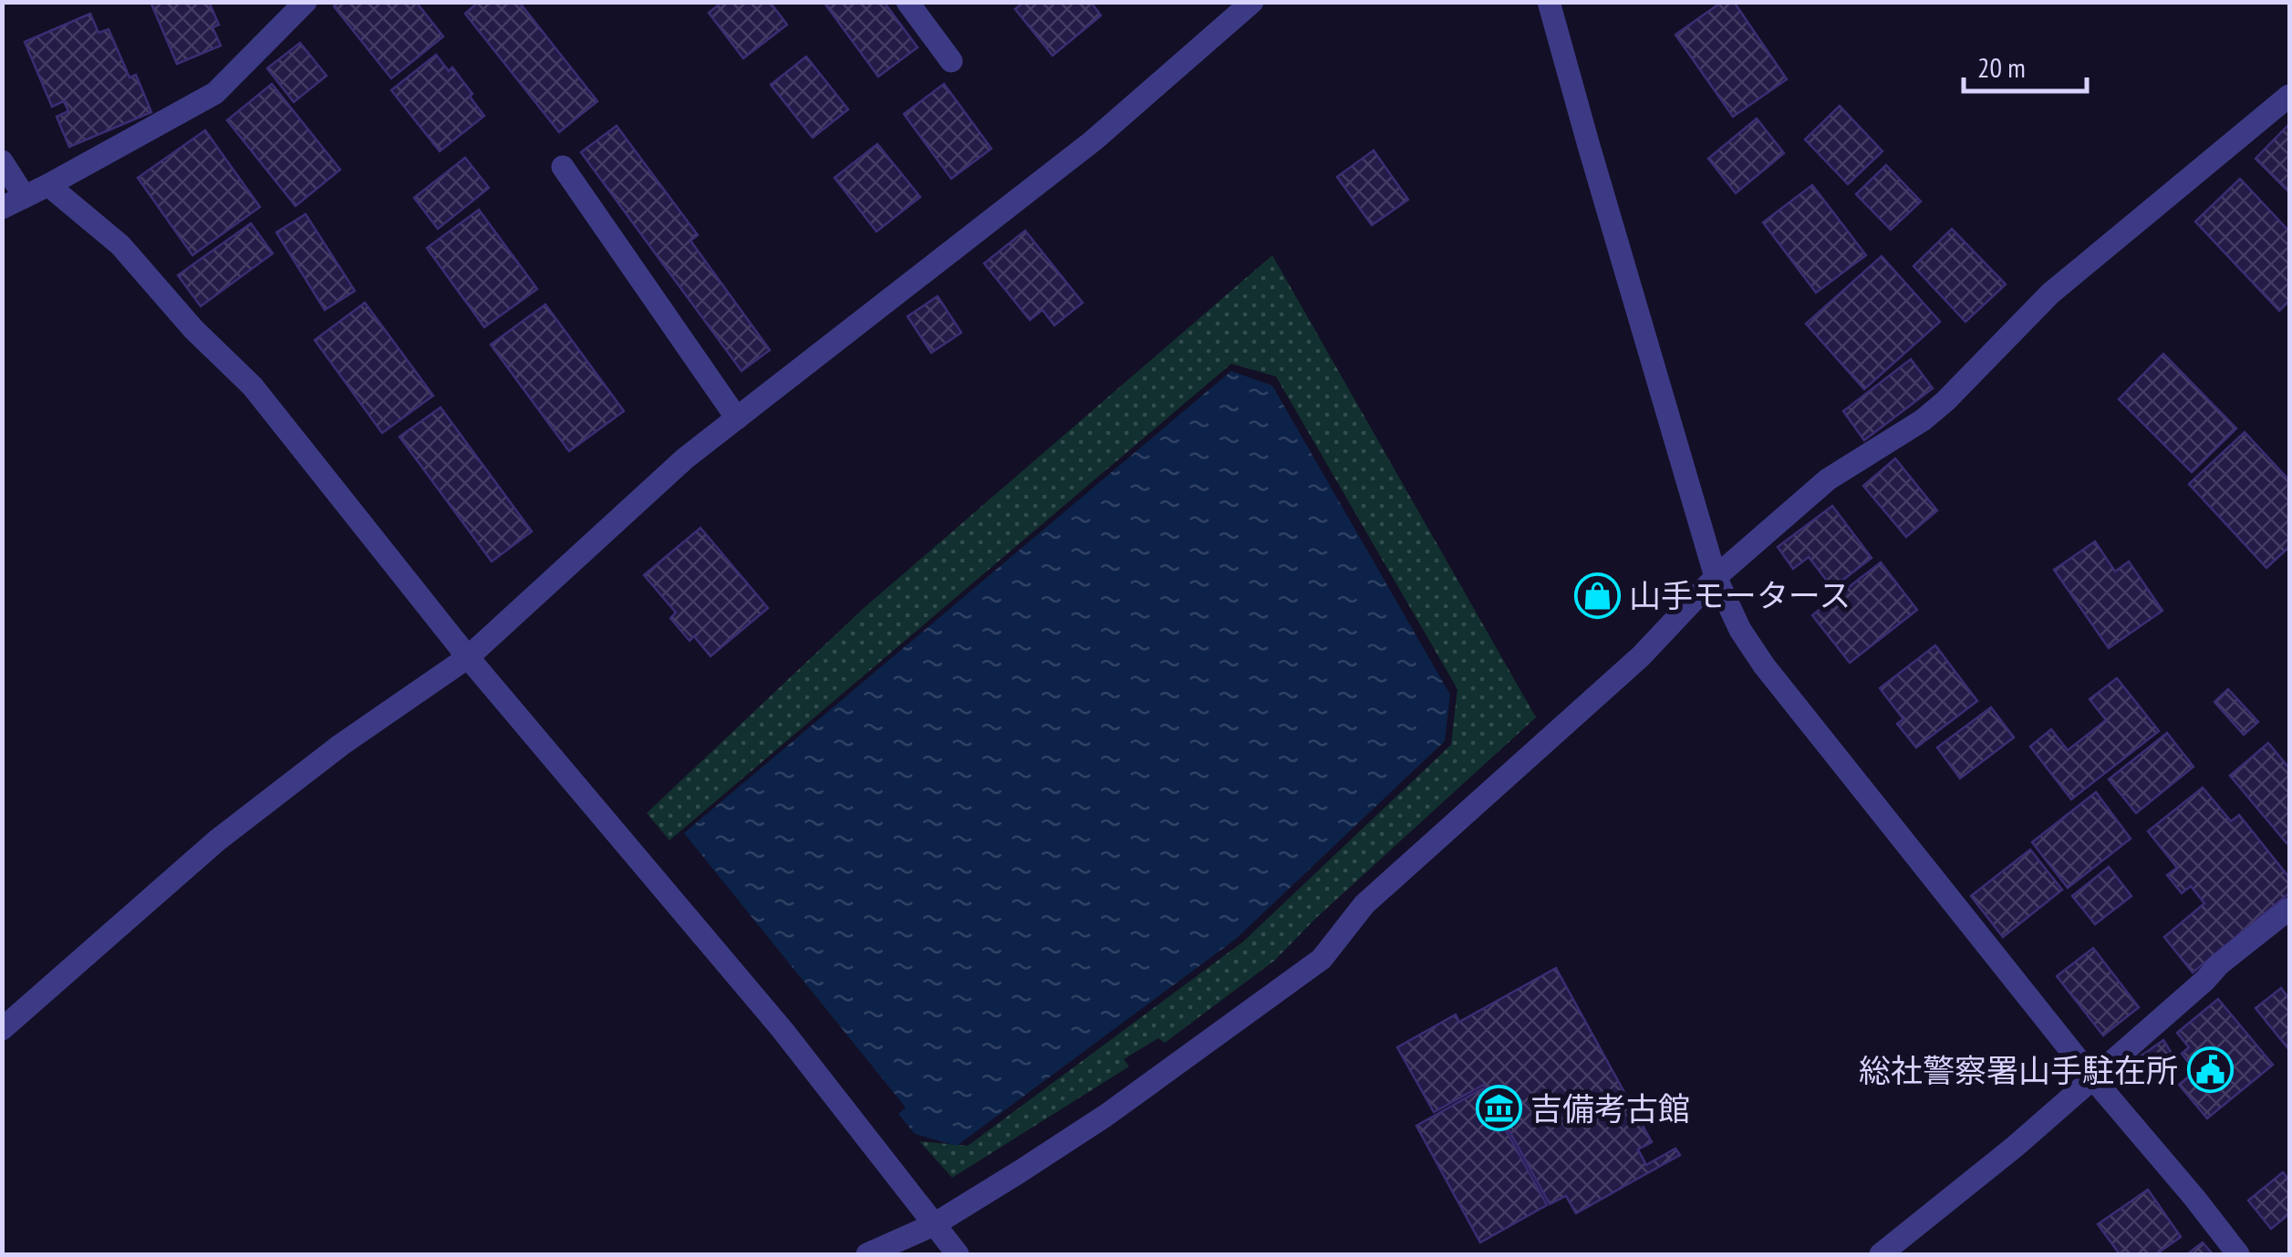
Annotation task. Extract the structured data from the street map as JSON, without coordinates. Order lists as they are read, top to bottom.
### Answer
{
  "places": {
    "shop": ["山手モータース"],
    "public building": ["総社警察署山手駐在所"],
    "museum": ["吉備考古館"]
  },
  "scale_bar": "20 m"
}
